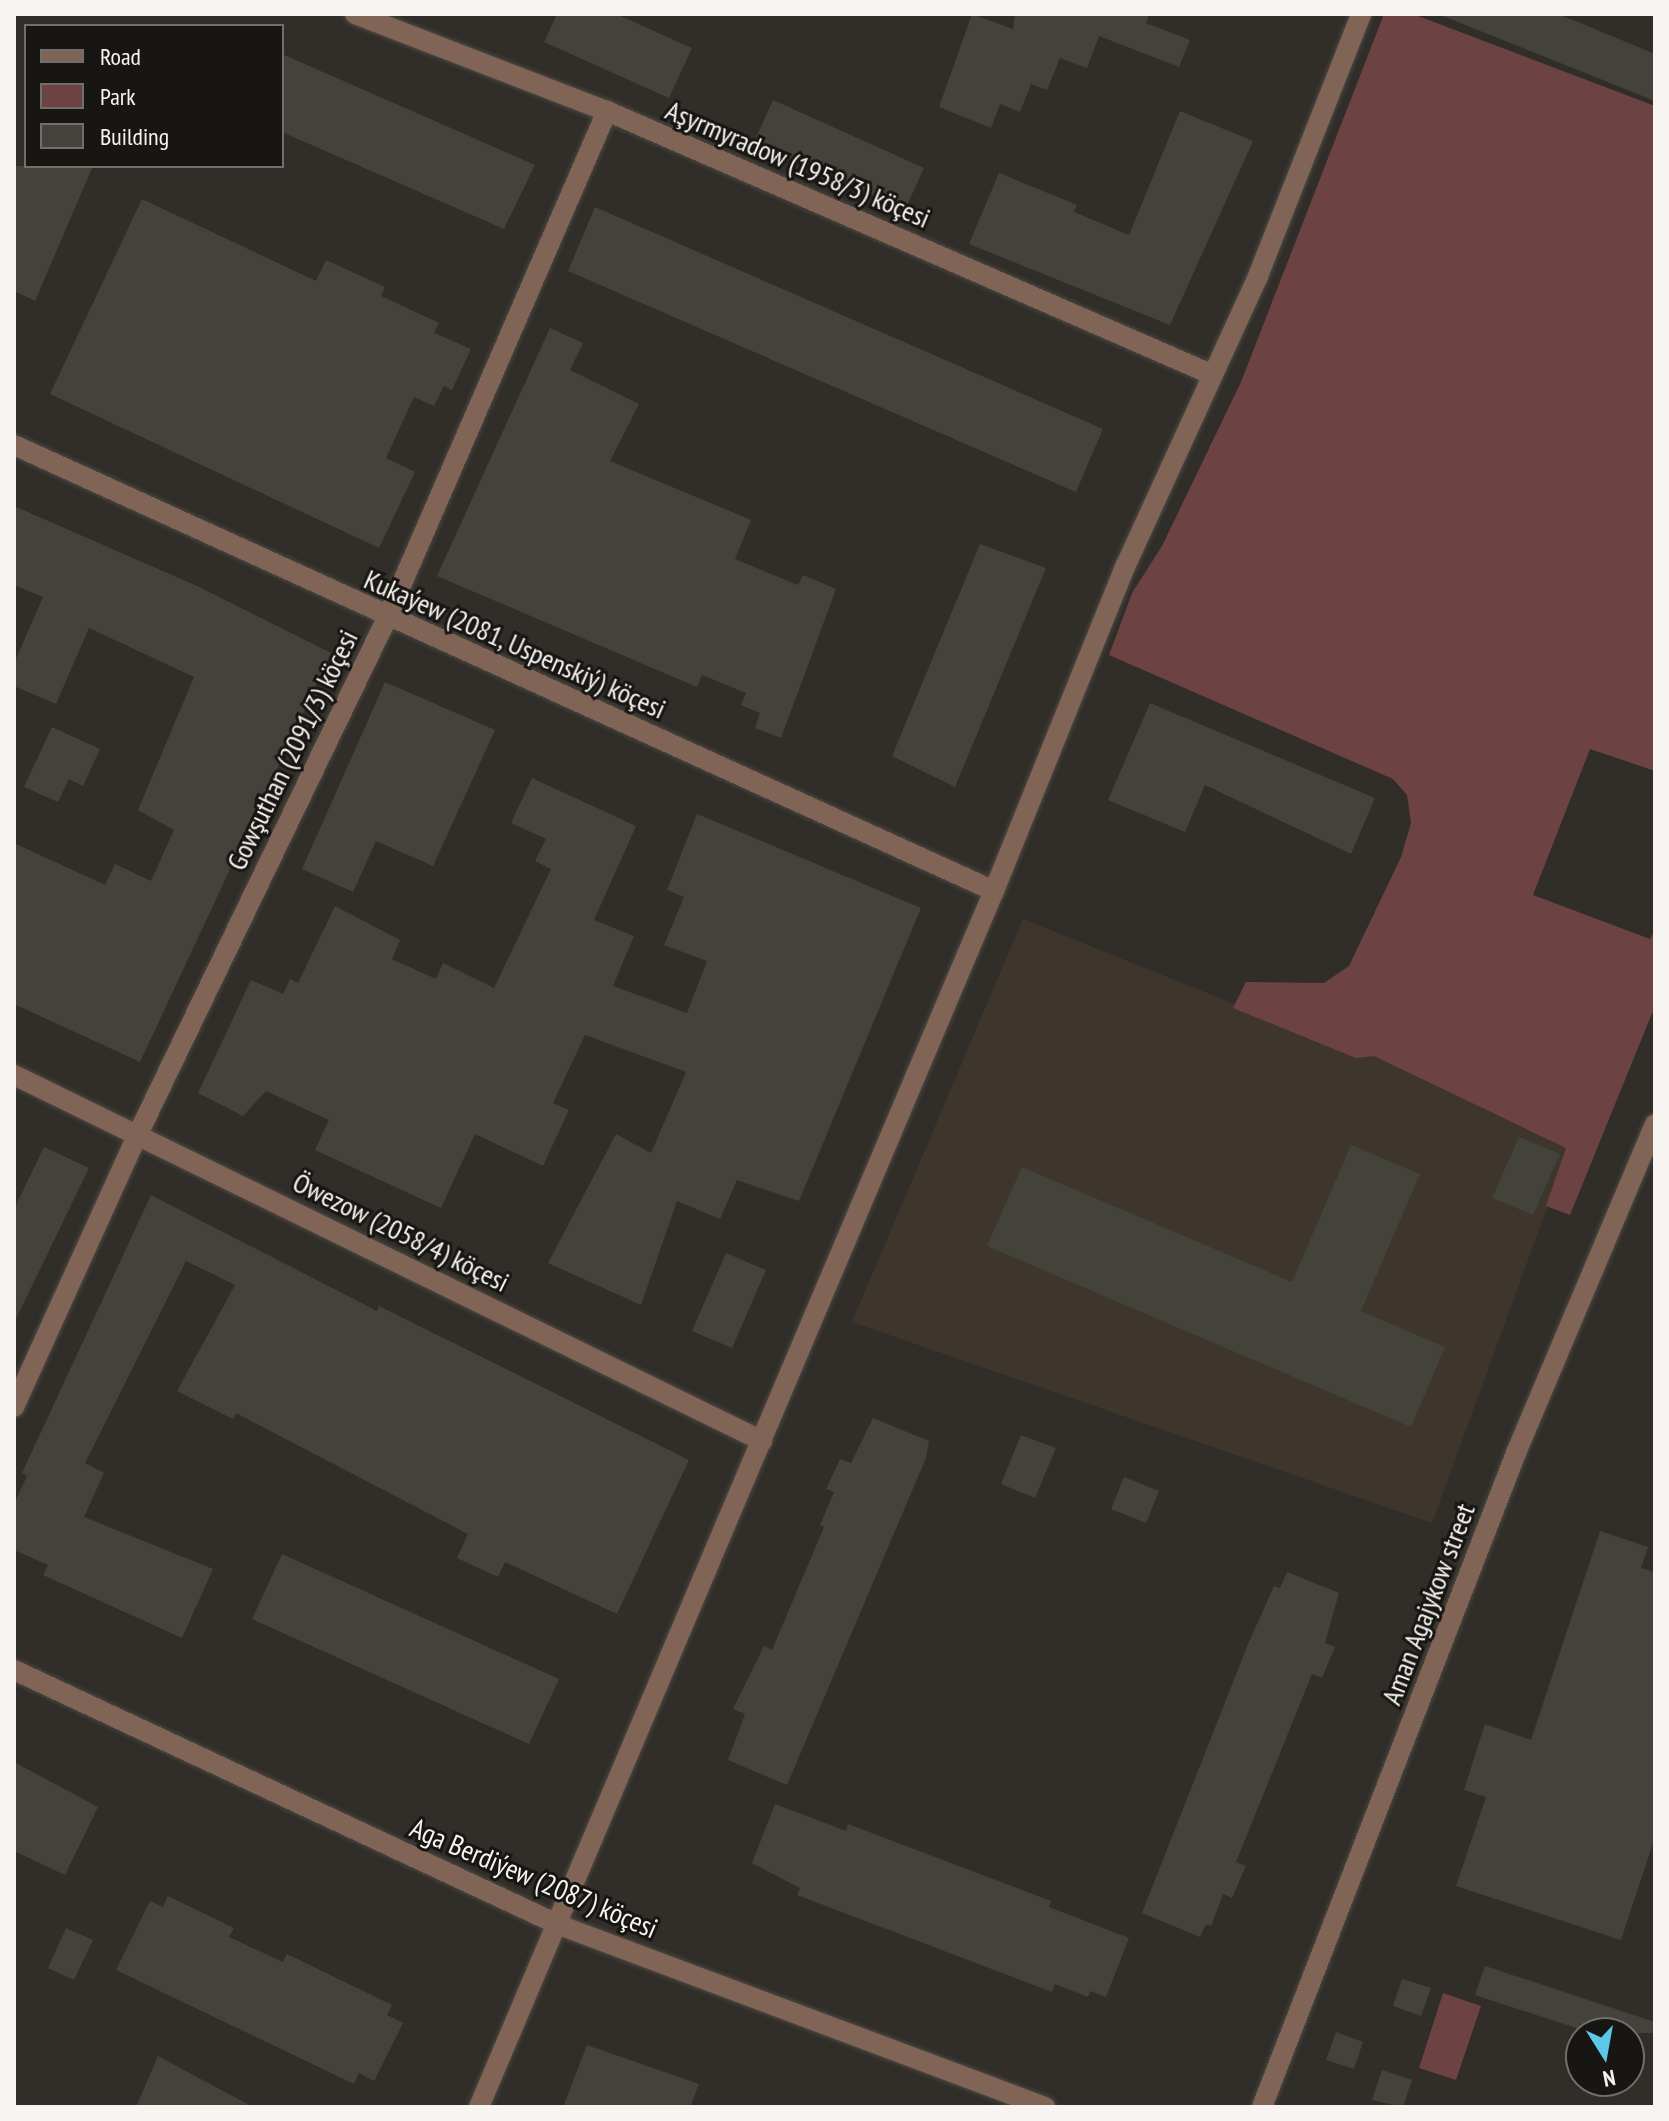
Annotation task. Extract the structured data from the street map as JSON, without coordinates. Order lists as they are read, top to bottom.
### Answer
{
  "streets": {
    "street": [
      "Aşyrmyradow (1958/3) köçesi",
      "Kukaýew (2081, Uspenskiý) köçesi",
      "Gowşuthan (2091/3) köçesi",
      "Öwezow (2058/4) köçesi",
      "Aman Agajykow street",
      "Aga Berdiýew (2087) köçesi"
    ]
  },
  "crossings": [
    ["Aşyrmyradow (1958/3) köçesi", "Gowşuthan (2091/3) köçesi"],
    ["Kukaýew (2081, Uspenskiý) köçesi", "Gowşuthan (2091/3) köçesi"],
    ["Gowşuthan (2091/3) köçesi", "Öwezow (2058/4) köçesi"]
  ],
  "legend": ["Road", "Park", "Building"],
  "north": "bottom"
}
